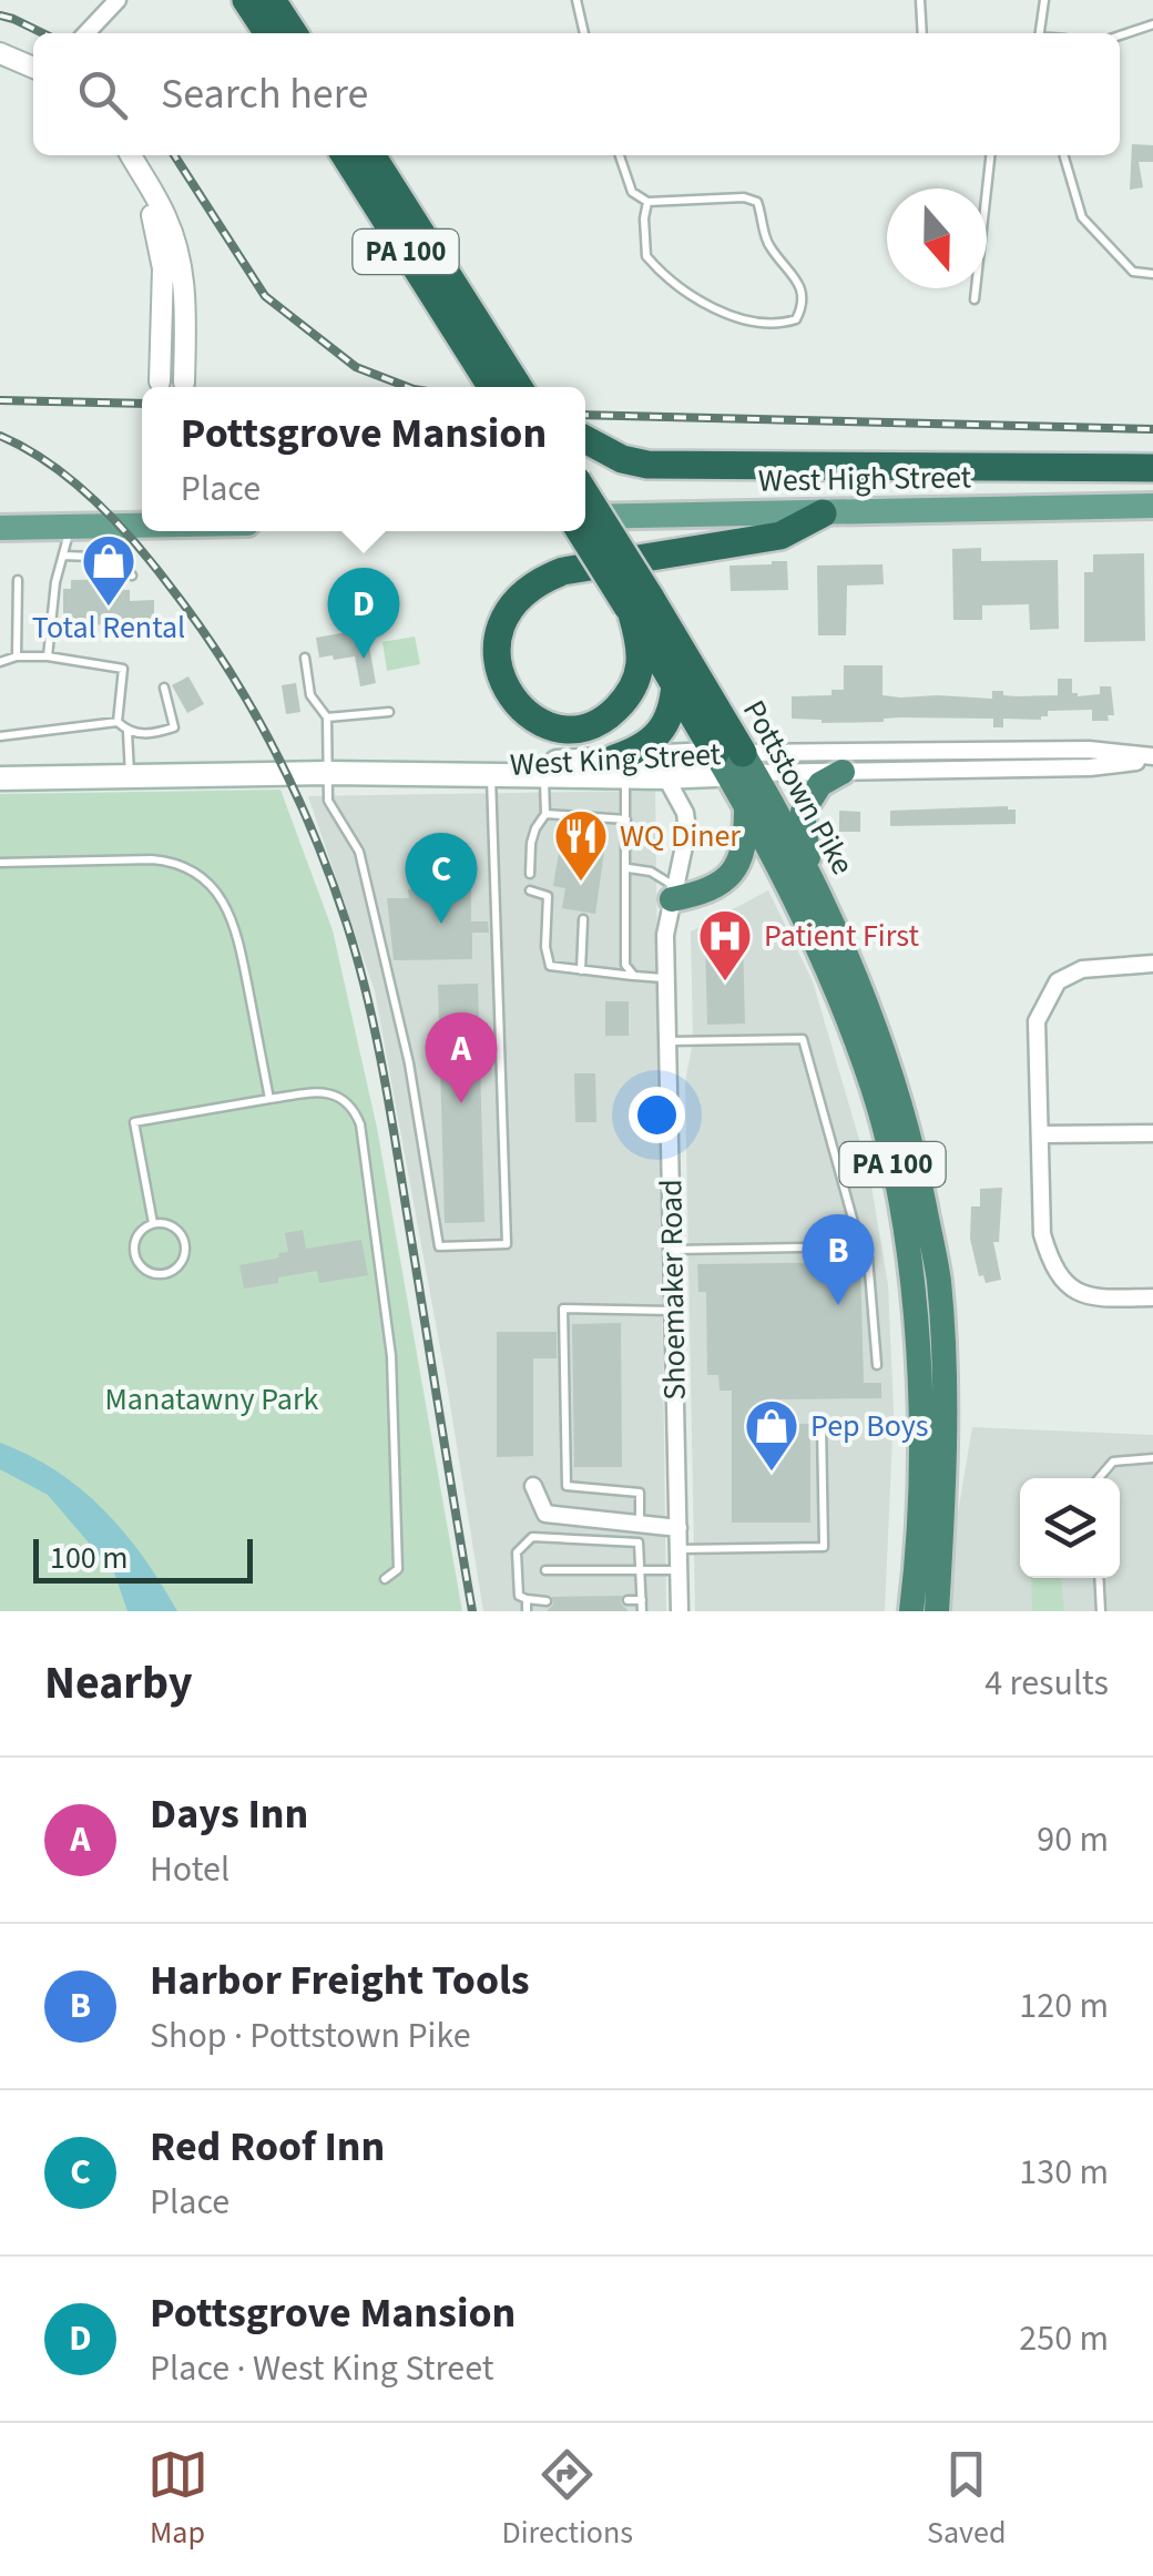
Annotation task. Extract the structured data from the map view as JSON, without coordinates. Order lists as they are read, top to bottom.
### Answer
{
  "streets": {
    "highway": ["PA 100", "Pottstown Pike"],
    "main road": ["West High Street", "West King Street"],
    "street": ["Shoemaker Road"]
  },
  "crossings": [
    ["West King Street", "Pottstown Pike"],
    ["West King Street", "Shoemaker Road"]
  ],
  "parks": ["Manatawny Park"],
  "places": {
    "shop": ["Total Rental", "Pep Boys"],
    "restaurant": ["WQ Diner"],
    "hospital": ["Patient First"]
  },
  "scale_bar": "100 m",
  "north": "bottom",
  "page": {
    "search": "Search here",
    "popup": ["Pottsgrove Mansion", "Place"],
    "pins": [
      "D",
      "C",
      "A",
      "B"
    ],
    "scale": "100 m",
    "heading": ["Nearby", "4 results"],
    "list": [
      {
        "mark": "A",
        "name": "Days Inn",
        "note": "Hotel",
        "value": "90 m"
      },
      {
        "mark": "B",
        "name": "Harbor Freight Tools",
        "note": "Shop · Pottstown Pike",
        "value": "120 m"
      },
      {
        "mark": "C",
        "name": "Red Roof Inn",
        "note": "Place",
        "value": "130 m"
      },
      {
        "mark": "D",
        "name": "Pottsgrove Mansion",
        "note": "Place · West King Street",
        "value": "250 m"
      }
    ],
    "nav": ["Map", "Directions", "Saved"]
  }
}
